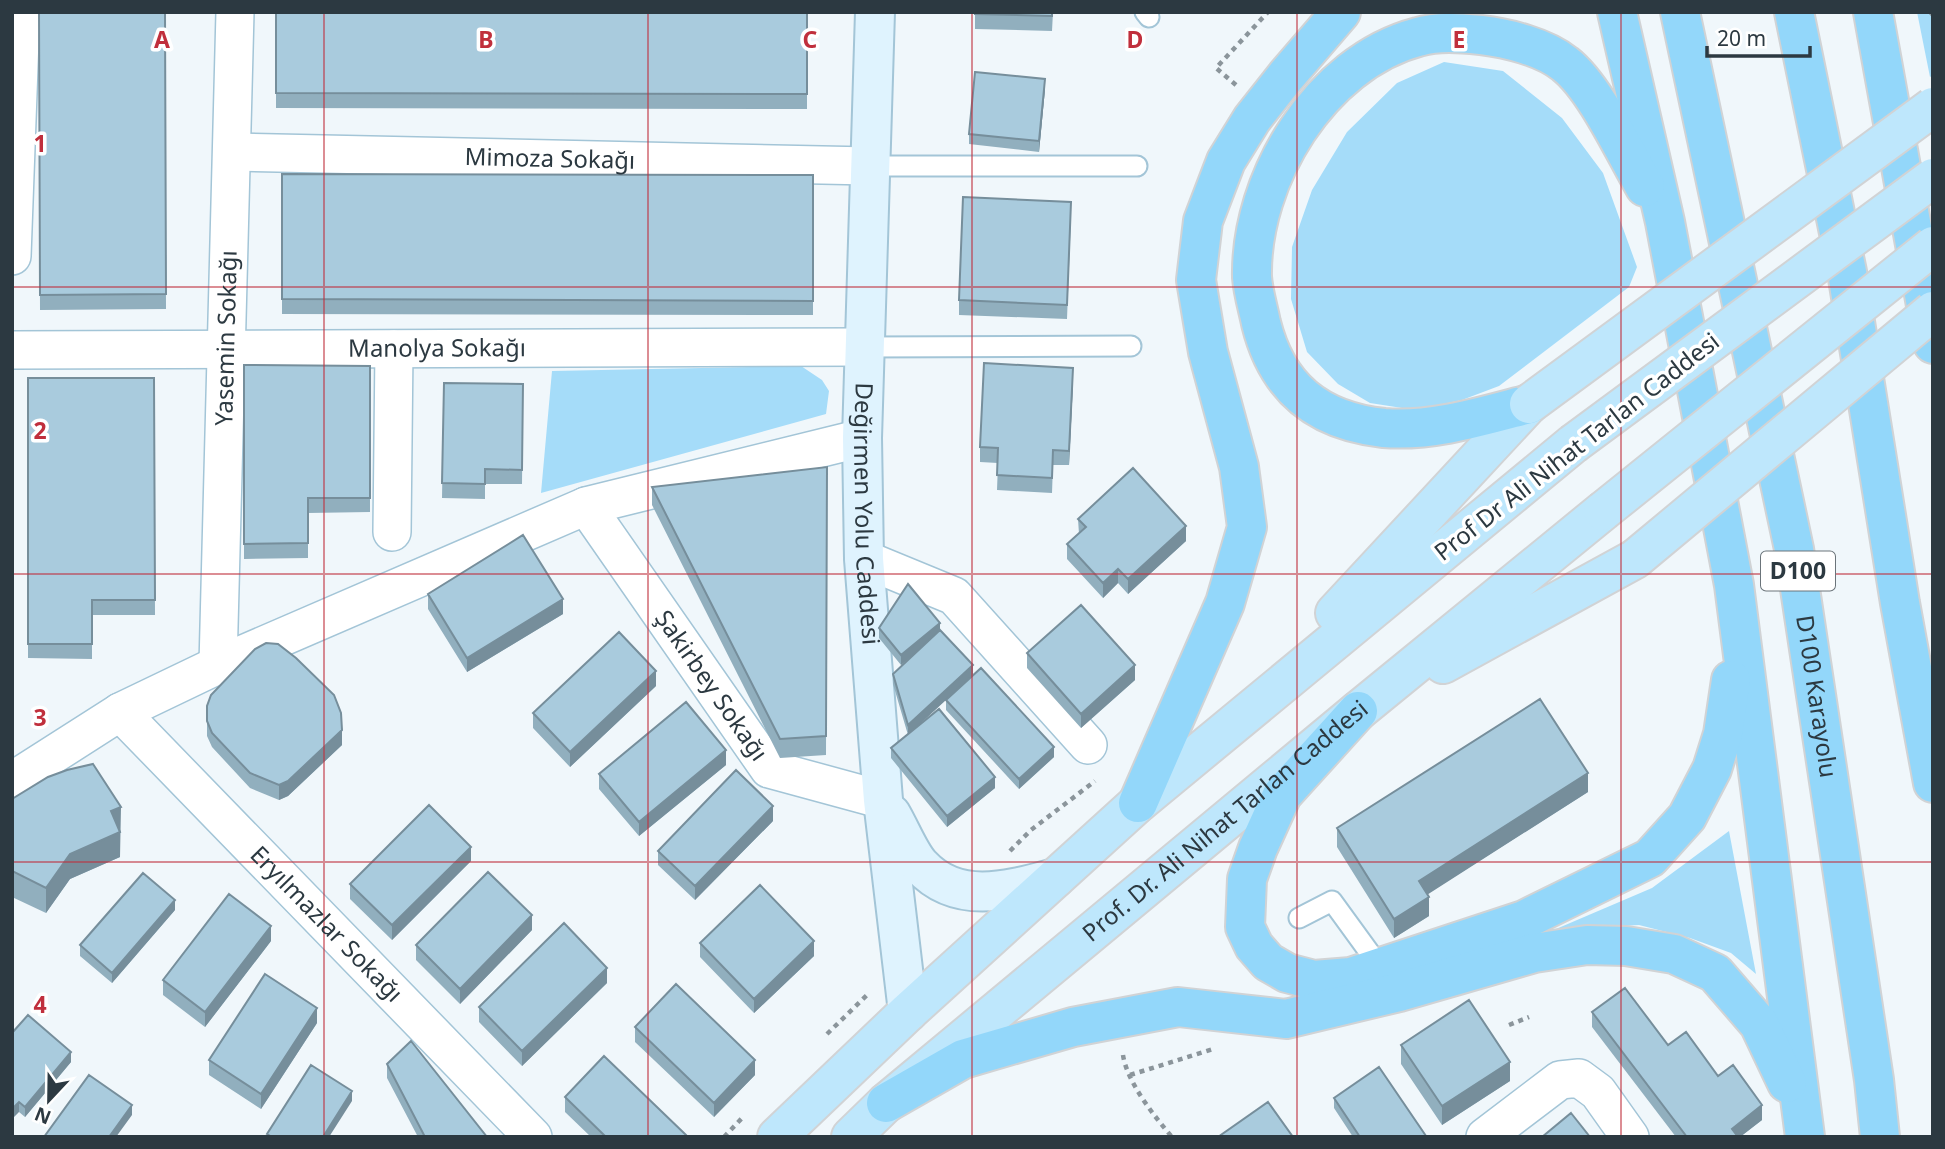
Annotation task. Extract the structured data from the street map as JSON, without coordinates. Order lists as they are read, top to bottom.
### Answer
{
  "streets": {
    "highway": ["D100", "D100 Karayolu"],
    "main road": ["Prof Dr Ali Nihat Tarlan Caddesi", "Prof. Dr. Ali Nihat Tarlan Caddesi"],
    "street": [
      "Mimoza Sokağı",
      "Yasemin Sokağı",
      "Manolya Sokağı",
      "Değirmen Yolu Caddesi",
      "Şakirbey Sokağı",
      "Eryılmazlar Sokağı"
    ]
  },
  "crossings": [
    ["Mimoza Sokağı", "Yasemin Sokağı"],
    ["Mimoza Sokağı", "Değirmen Yolu Caddesi"],
    ["Yasemin Sokağı", "Manolya Sokağı"],
    ["Manolya Sokağı", "Değirmen Yolu Caddesi"],
    ["Değirmen Yolu Caddesi", "Şakirbey Sokağı"]
  ],
  "scale_bar": "20 m",
  "north": "bottom",
  "grid": {
    "columns": [
      "A",
      "B",
      "C",
      "D",
      "E"
    ],
    "rows": [
      "1",
      "2",
      "3",
      "4"
    ]
  }
}
